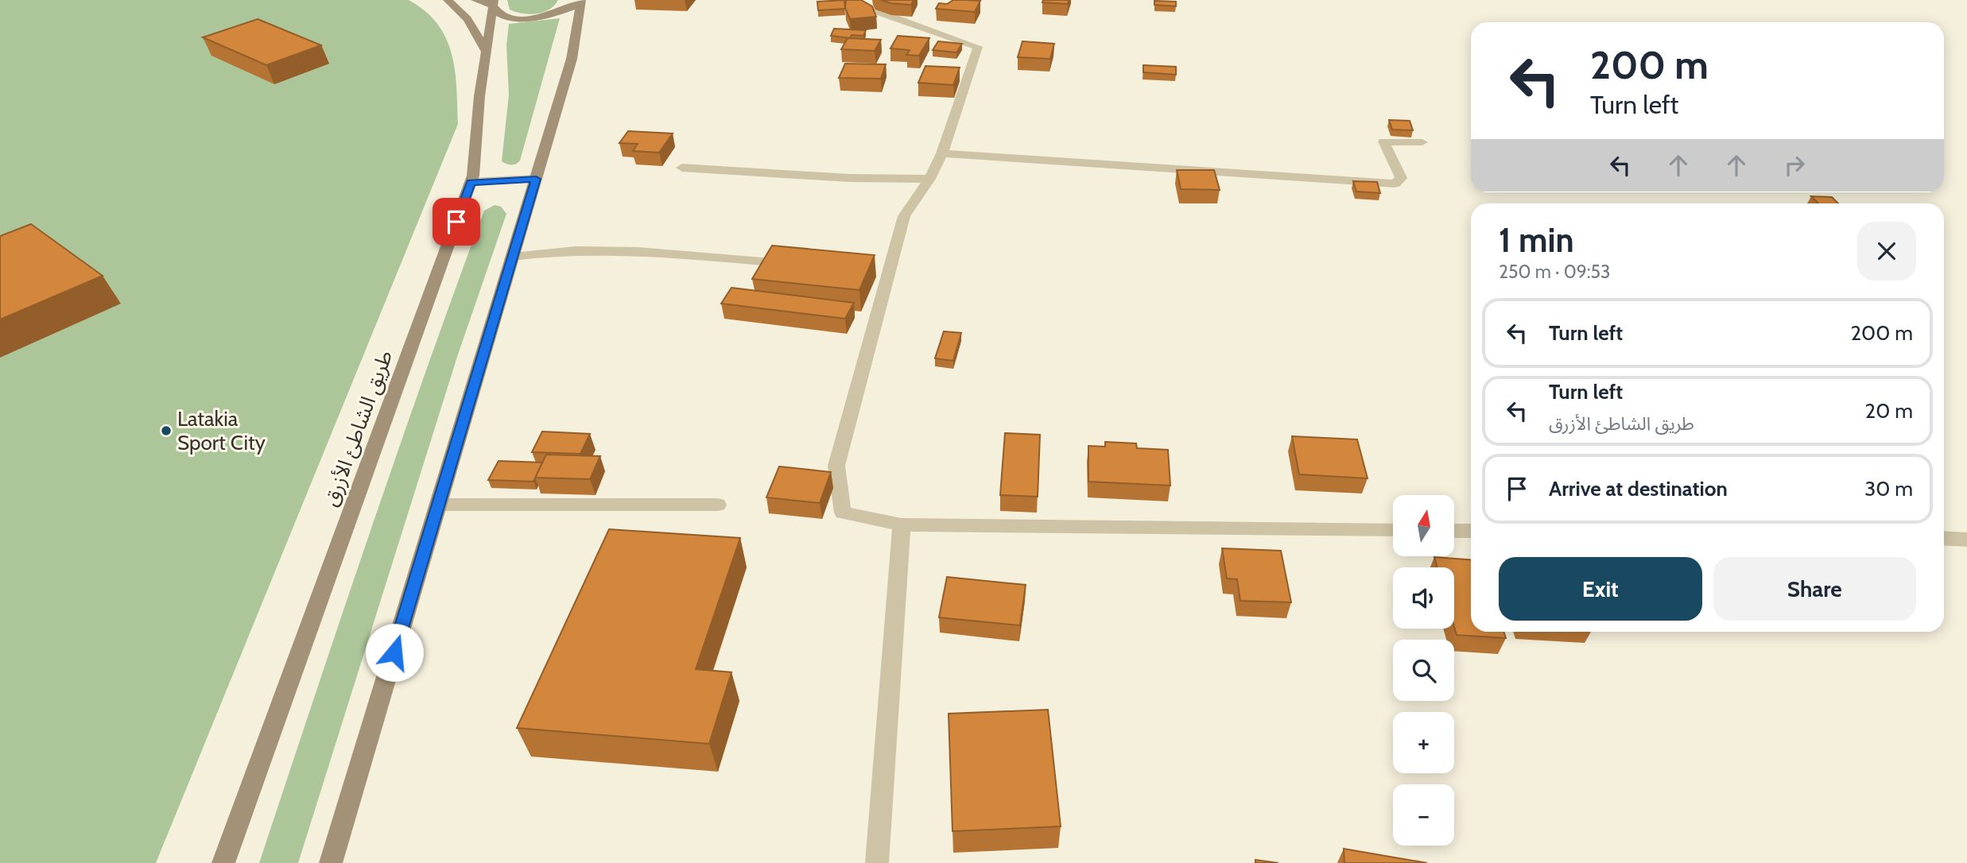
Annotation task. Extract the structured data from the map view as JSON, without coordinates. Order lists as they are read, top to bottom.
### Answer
{
  "streets": {
    "main road": ["طريق الشاطئ الأزرق"]
  },
  "places": ["Latakia Sport City"],
  "north": "top",
  "page": {
    "turn": ["200 m", "Turn left"],
    "heading": ["1 min", "250 m · 09:53"],
    "list": [
      {
        "name": "Turn left",
        "value": "200 m"
      },
      {
        "name": "Turn left",
        "note": "طريق الشاطئ الأزرق",
        "value": "20 m"
      },
      {
        "name": "Arrive at destination",
        "value": "30 m"
      }
    ],
    "map_buttons": ["+", "−"],
    "buttons": ["Exit", "Share"]
  }
}
